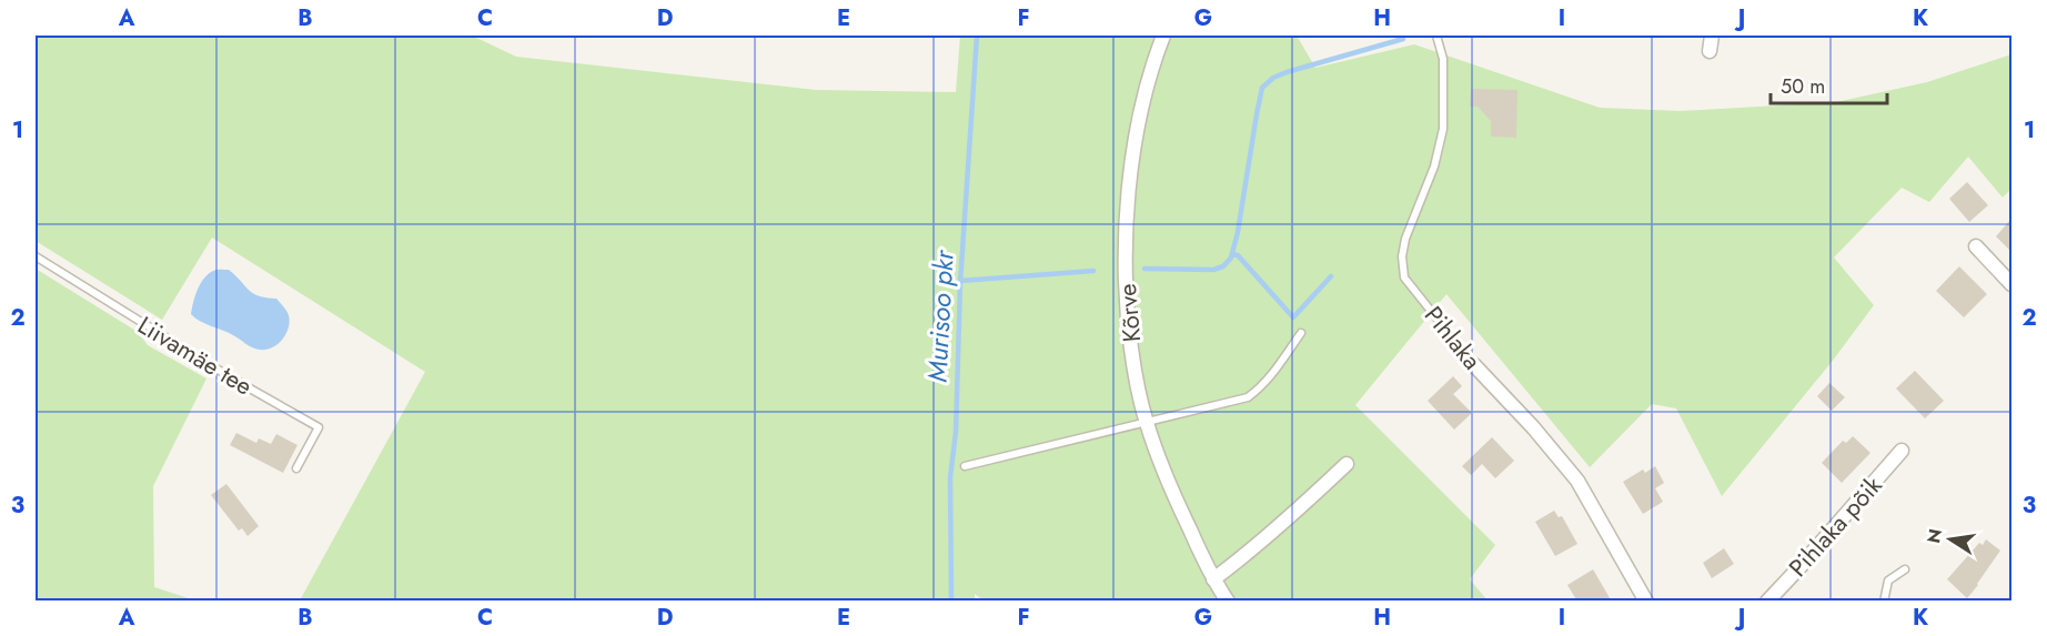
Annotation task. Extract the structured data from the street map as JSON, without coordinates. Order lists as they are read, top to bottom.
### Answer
{
  "streets": {
    "street": ["Kõrve", "Pihlaka", "Pihlaka põik"],
    "lane": ["Liivamäe tee"]
  },
  "water": ["Murisoo pkr"],
  "scale_bar": "50 m",
  "north": "left",
  "grid": {
    "columns": [
      "A",
      "B",
      "C",
      "D",
      "E",
      "F",
      "G",
      "H",
      "I",
      "J",
      "K"
    ],
    "rows": ["1", "2", "3"]
  }
}
